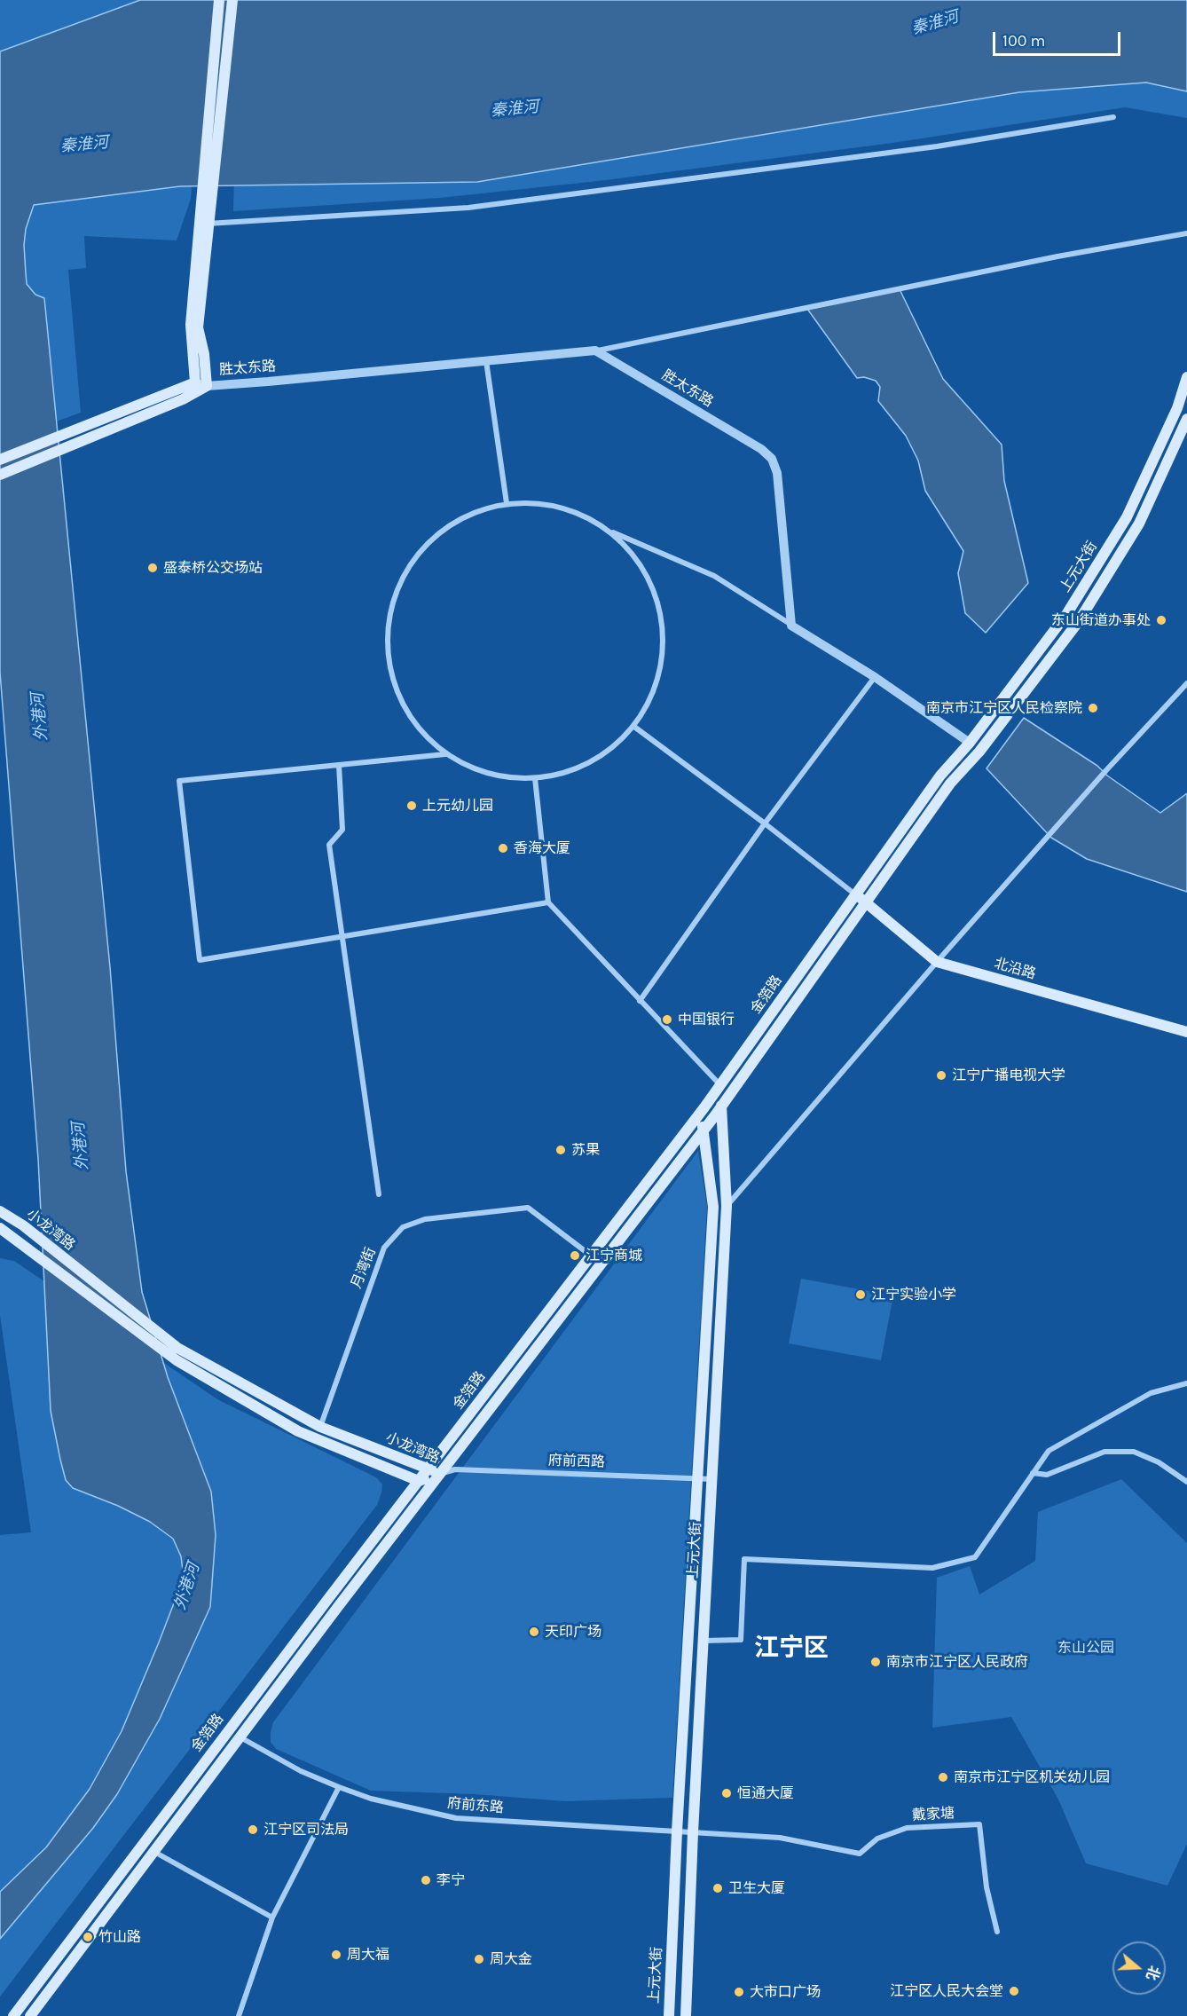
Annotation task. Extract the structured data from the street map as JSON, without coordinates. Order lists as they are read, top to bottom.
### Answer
{
  "streets": {
    "main road": [
      "胜太东路",
      "上元大街",
      "北沿路",
      "金箔路",
      "小龙湾路"
    ],
    "street": [
      "月湾街",
      "府前西路",
      "府前东路",
      "戴家塘"
    ]
  },
  "crossings": [
    ["上元大街", "金箔路"],
    ["上元大街", "府前西路"],
    ["上元大街", "府前东路"],
    ["上元大街", "戴家塘"],
    ["北沿路", "金箔路"],
    ["金箔路", "小龙湾路"],
    ["金箔路", "月湾街"],
    ["金箔路", "府前西路"],
    ["金箔路", "府前东路"],
    ["小龙湾路", "月湾街"],
    ["小龙湾路", "府前西路"],
    ["府前东路", "戴家塘"]
  ],
  "districts": ["江宁区"],
  "water": ["秦淮河", "外港河"],
  "parks": ["东山公园"],
  "places": [
    "盛泰桥公交场站",
    "东山街道办事处",
    "南京市江宁区人民检察院",
    "上元幼儿园",
    "香海大厦",
    "中国银行",
    "江宁广播电视大学",
    "苏果",
    "江宁商城",
    "江宁实验小学",
    "天印广场",
    "南京市江宁区人民政府",
    "南京市江宁区机关幼儿园",
    "恒通大厦",
    "江宁区司法局",
    "李宁",
    "卫生大厦",
    "竹山路",
    "周大福",
    "周大金",
    "江宁区人民大会堂",
    "大市口广场"
  ],
  "scale_bar": "100 m",
  "north": "right"
}
